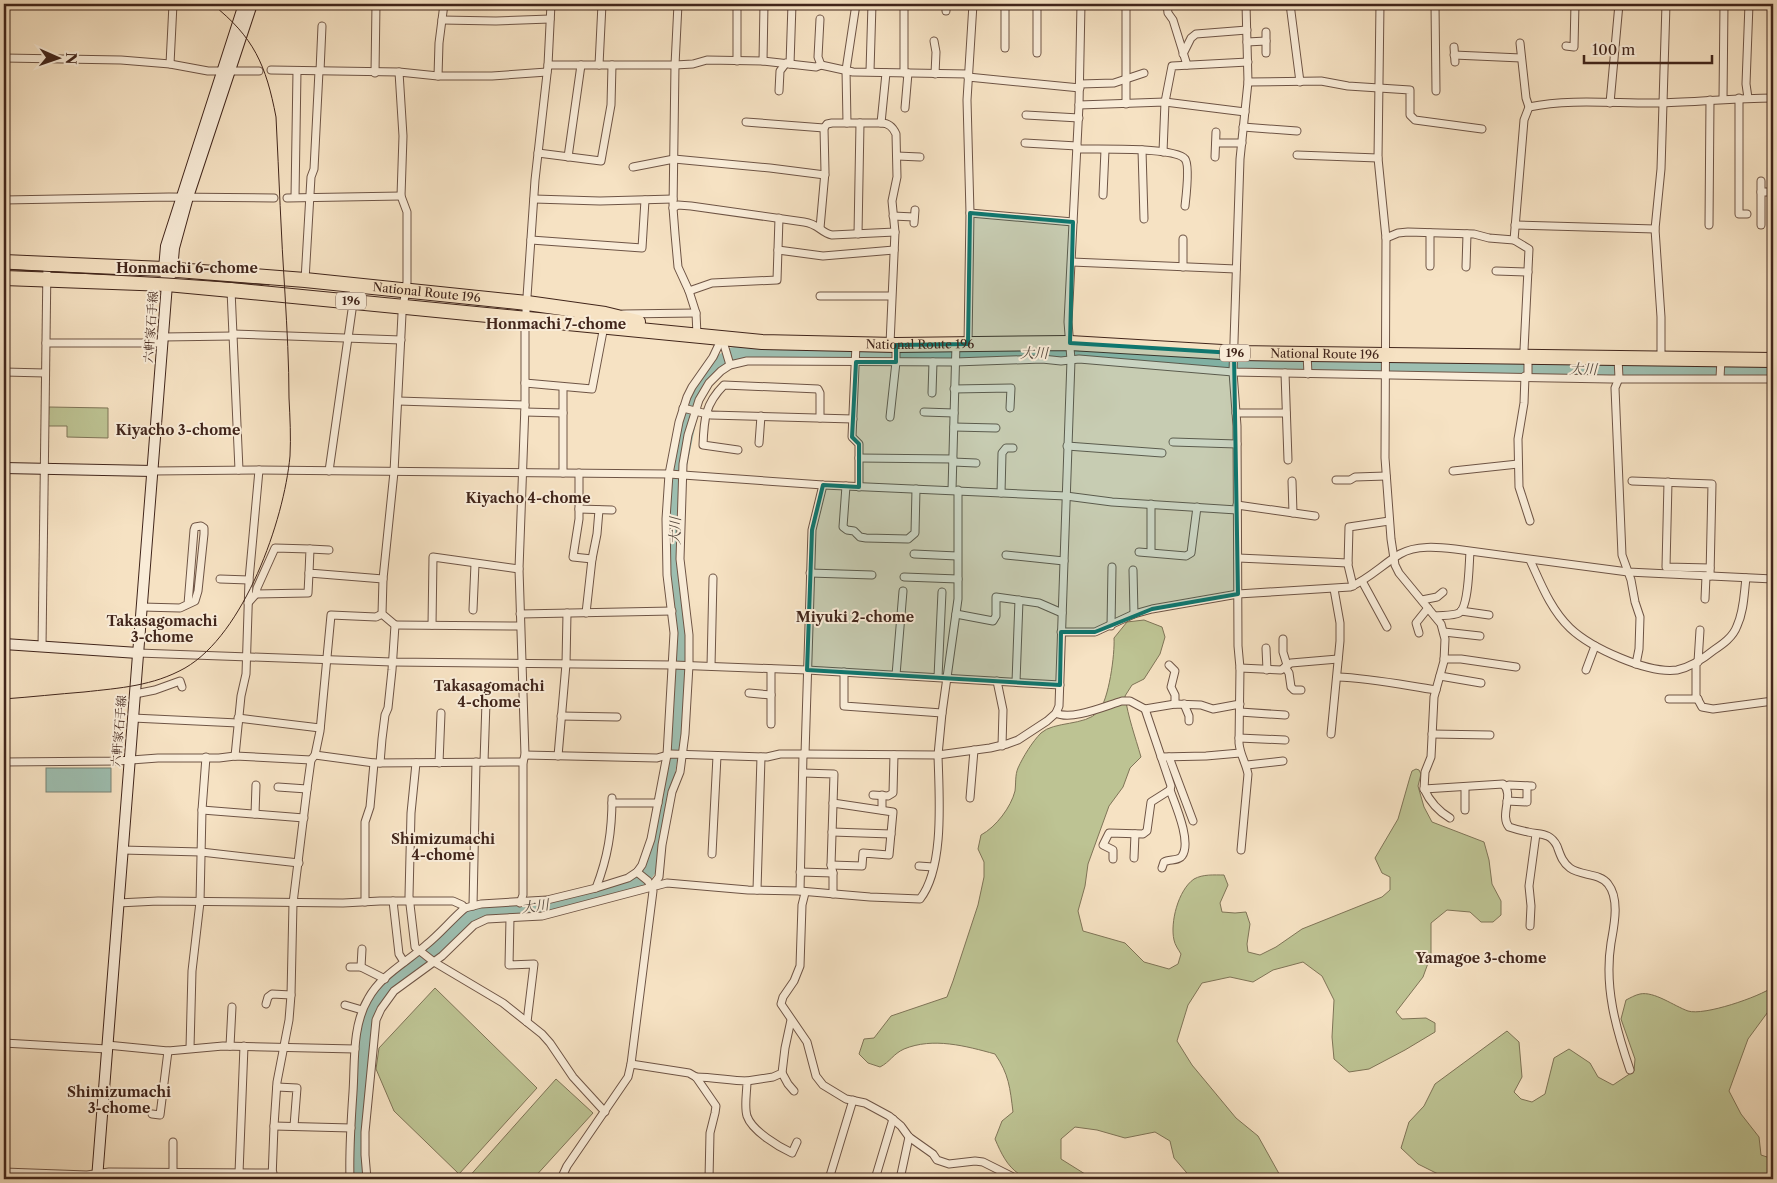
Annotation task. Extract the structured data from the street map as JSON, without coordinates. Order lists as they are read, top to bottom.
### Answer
{
  "streets": {
    "highway": ["National Route 196", "196"],
    "main road": ["六軒家石手線"]
  },
  "crossings": [
    ["National Route 196", "六軒家石手線"]
  ],
  "districts": [
    "Honmachi 6-chome",
    "Honmachi 7-chome",
    "Kiyacho 3-chome",
    "Kiyacho 4-chome",
    "Miyuki 2-chome",
    "Takasagomachi 3-chome",
    "Takasagomachi 4-chome",
    "Shimizumachi 4-chome",
    "Yamagoe 3-chome",
    "Shimizumachi 3-chome"
  ],
  "water": ["大川"],
  "scale_bar": "100 m",
  "north": "right"
}
